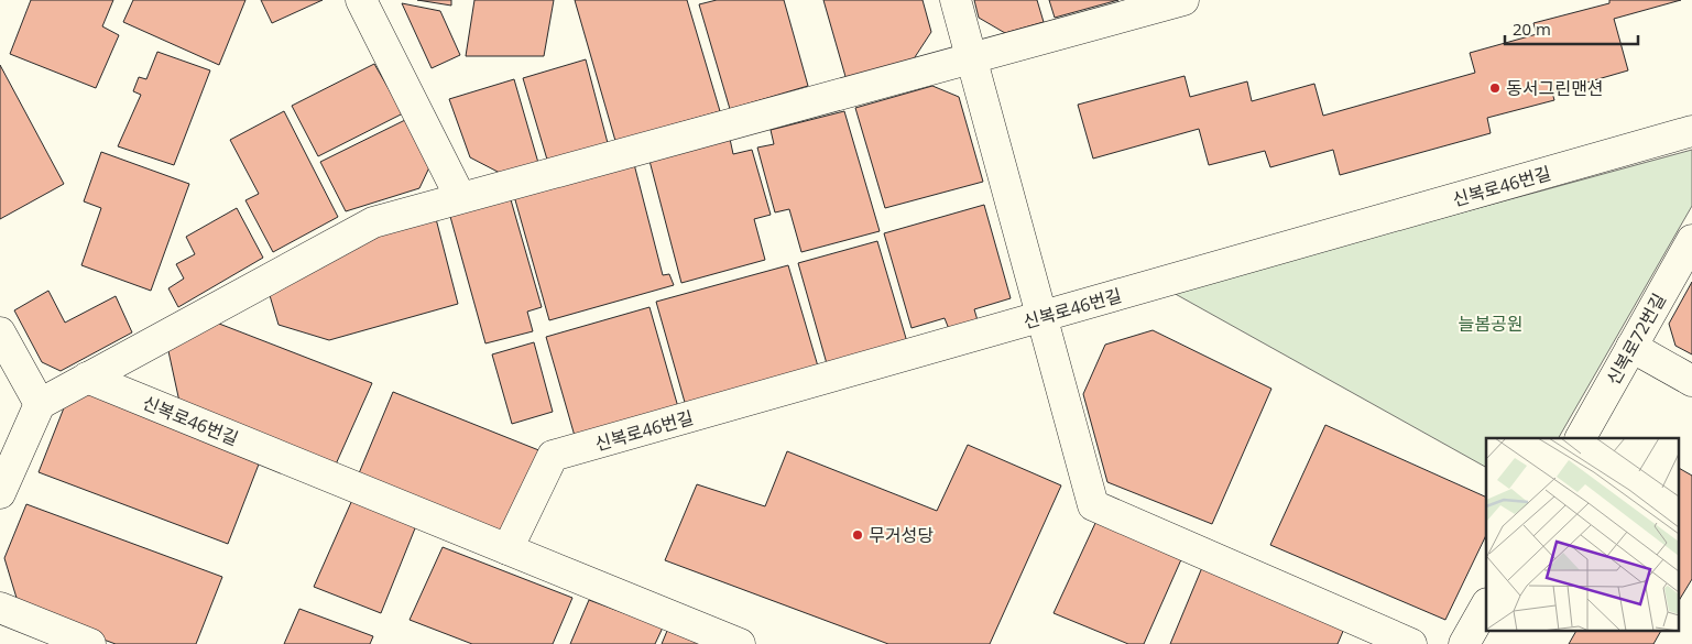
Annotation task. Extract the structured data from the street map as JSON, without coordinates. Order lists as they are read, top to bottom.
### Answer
{
  "streets": {
    "street": ["신복로46번길", "신복로72번길"]
  },
  "parks": ["늘봄공원"],
  "places": ["동서그린맨션", "무거성당"],
  "scale_bar": "20 m"
}
